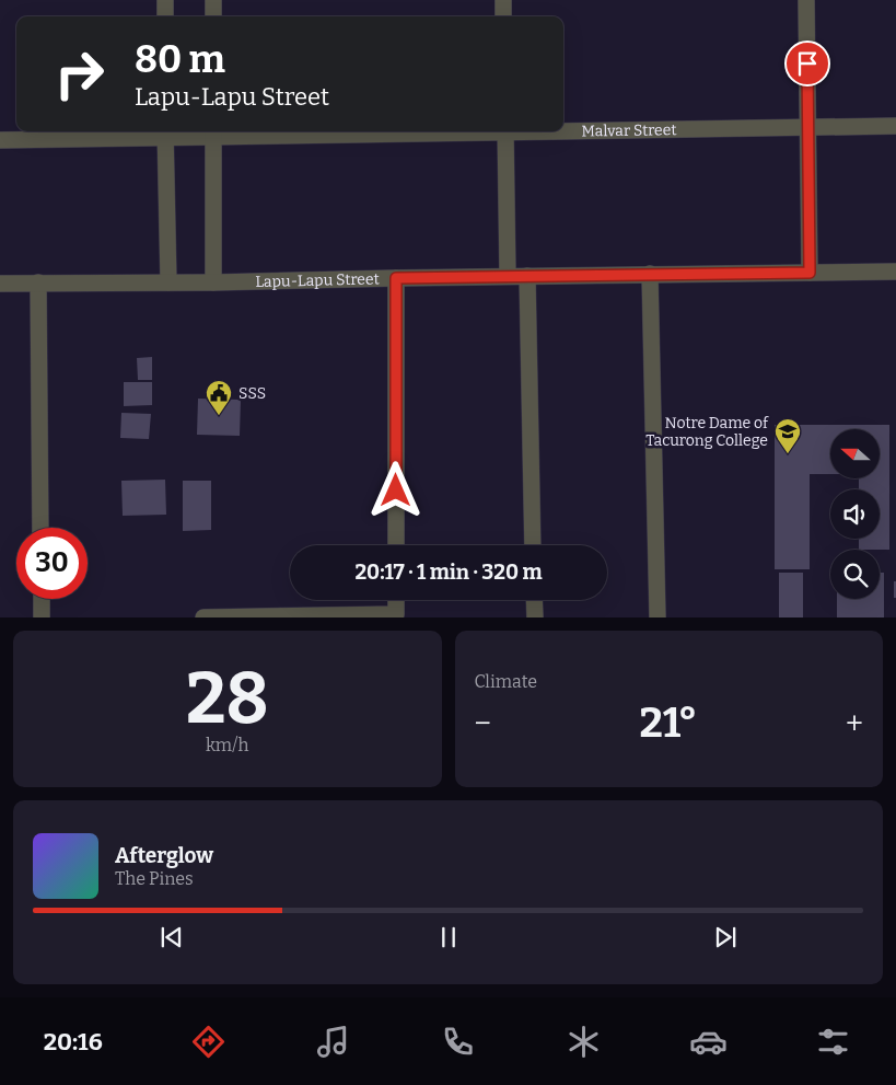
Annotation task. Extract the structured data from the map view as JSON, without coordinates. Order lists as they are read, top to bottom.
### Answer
{
  "streets": {
    "street": ["Malvar Street", "Lapu-Lapu Street"]
  },
  "places": {
    "public building": ["SSS"],
    "school or university": ["Notre Dame of Tacurong College"]
  },
  "north": "left",
  "page": {
    "turn": ["80 m", "Lapu-Lapu Street"],
    "limit": "30",
    "trip": "20:17 · 1 min · 320 m",
    "tile": [
      ["28", "km/h"],
      "Climate"
    ],
    "heat": ["−", "21°", "+"],
    "song": ["Afterglow", "The Pines"],
    "tabs": "20:16"
  }
}
